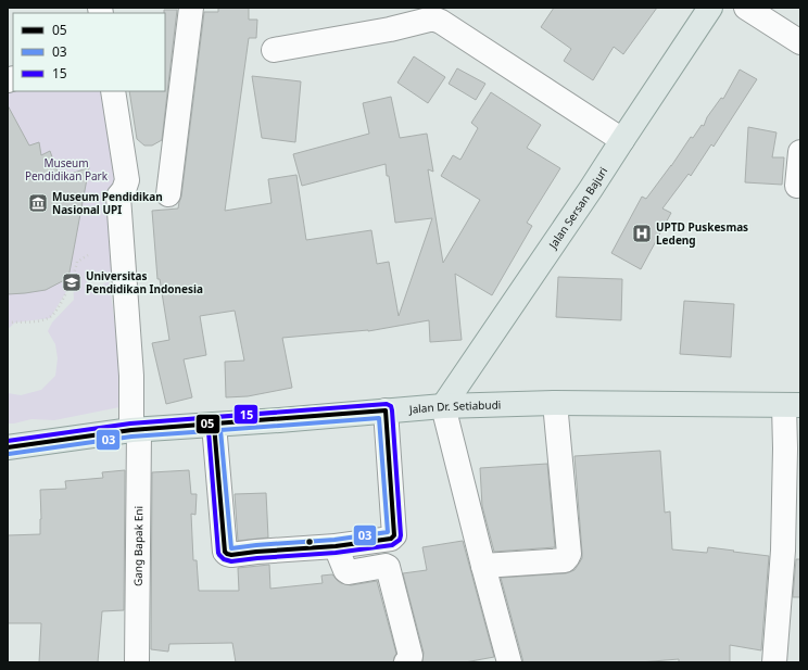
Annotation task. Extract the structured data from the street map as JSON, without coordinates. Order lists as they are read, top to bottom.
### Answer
{
  "streets": {
    "main road": ["Jalan Sersan Bajuri", "Jalan Dr. Setiabudi"],
    "street": ["Gang Bapak Eni"]
  },
  "crossings": [
    ["Jalan Sersan Bajuri", "Jalan Dr. Setiabudi"],
    ["Jalan Dr. Setiabudi", "Gang Bapak Eni"]
  ],
  "parks": ["Museum Pendidikan Park"],
  "places": {
    "museum": ["Museum Pendidikan Nasional UPI"],
    "hospital": ["UPTD Puskesmas Ledeng"],
    "school or university": ["Universitas Pendidikan Indonesia"]
  },
  "lines": ["transit line 15", "transit line 05", "transit line 03"],
  "legend": ["05", "03", "15"]
}
